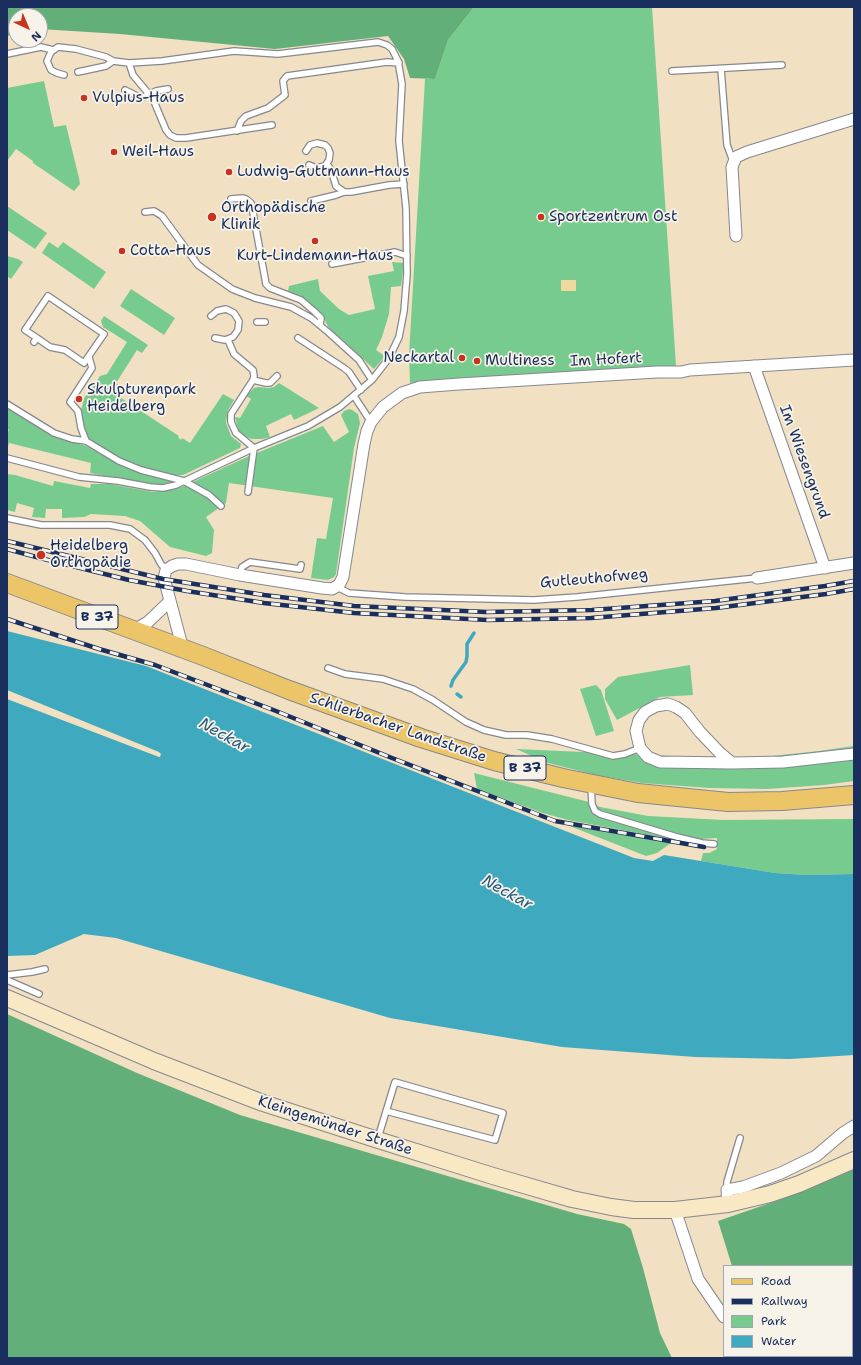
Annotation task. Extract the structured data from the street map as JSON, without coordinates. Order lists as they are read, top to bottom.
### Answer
{
  "streets": {
    "main road": ["B 37", "Schlierbacher Landstraße", "Kleingemünder Straße"],
    "street": ["Im Hofert", "Im Wiesengrund", "Gutleuthofweg"]
  },
  "crossings": [
    ["Im Hofert", "Im Wiesengrund"],
    ["Im Wiesengrund", "Gutleuthofweg"]
  ],
  "water": ["Neckar"],
  "places": [
    "Vulpius-Haus",
    "Weil-Haus",
    "Ludwig-Guttmann-Haus",
    "Orthopädische Klinik",
    "Sportzentrum Ost",
    "Kurt-Lindemann-Haus",
    "Cotta-Haus",
    "Neckartal",
    "Multiness",
    "Skulpturenpark Heidelberg",
    "Heidelberg Orthopädie"
  ],
  "legend": [
    "Road",
    "Railway",
    "Park",
    "Water"
  ],
  "north": "bottom right"
}
